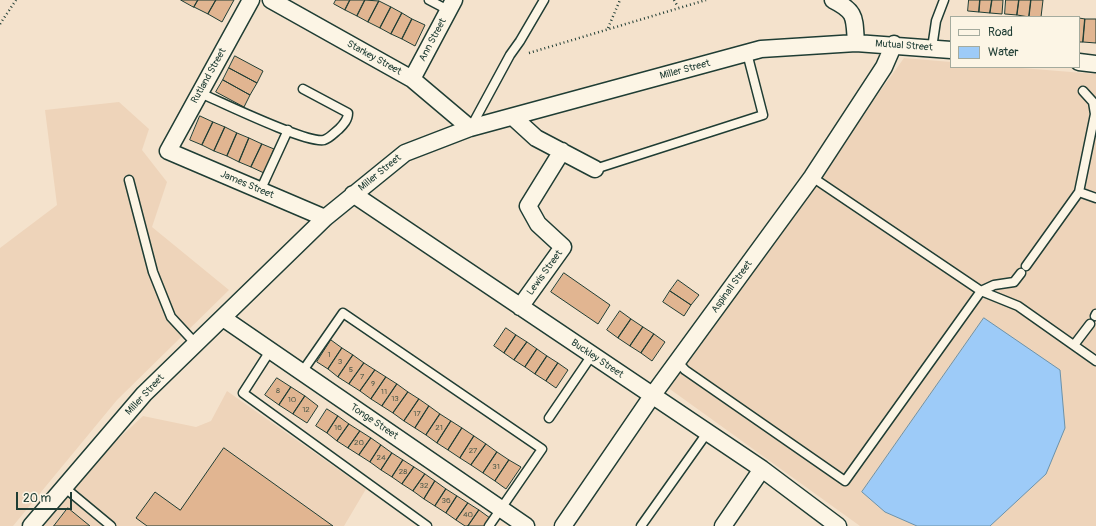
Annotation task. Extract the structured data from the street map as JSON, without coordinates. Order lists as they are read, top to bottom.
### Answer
{
  "streets": {
    "street": [
      "Ann Street",
      "Mutual Street",
      "Starkey Street",
      "Miller Street",
      "Rutland Street",
      "James Street",
      "Lewis Street",
      "Aspinall Street",
      "Buckley Street",
      "Tonge Street"
    ]
  },
  "crossings": [
    ["Ann Street", "Starkey Street"],
    ["Mutual Street", "Miller Street"],
    ["Mutual Street", "Aspinall Street"],
    ["Starkey Street", "Miller Street"],
    ["Miller Street", "James Street"],
    ["Miller Street", "Buckley Street"],
    ["Miller Street", "Tonge Street"],
    ["Rutland Street", "James Street"],
    ["Lewis Street", "Buckley Street"],
    ["Aspinall Street", "Buckley Street"]
  ],
  "house_numbers": [
    "1",
    "3",
    "5",
    "7",
    "9",
    "8",
    "11",
    "13",
    "10",
    "12",
    "17",
    "16",
    "21",
    "20",
    "27",
    "24",
    "31",
    "28",
    "32",
    "36",
    "40"
  ],
  "legend": ["Road", "Water"],
  "scale_bar": "20 m"
}
